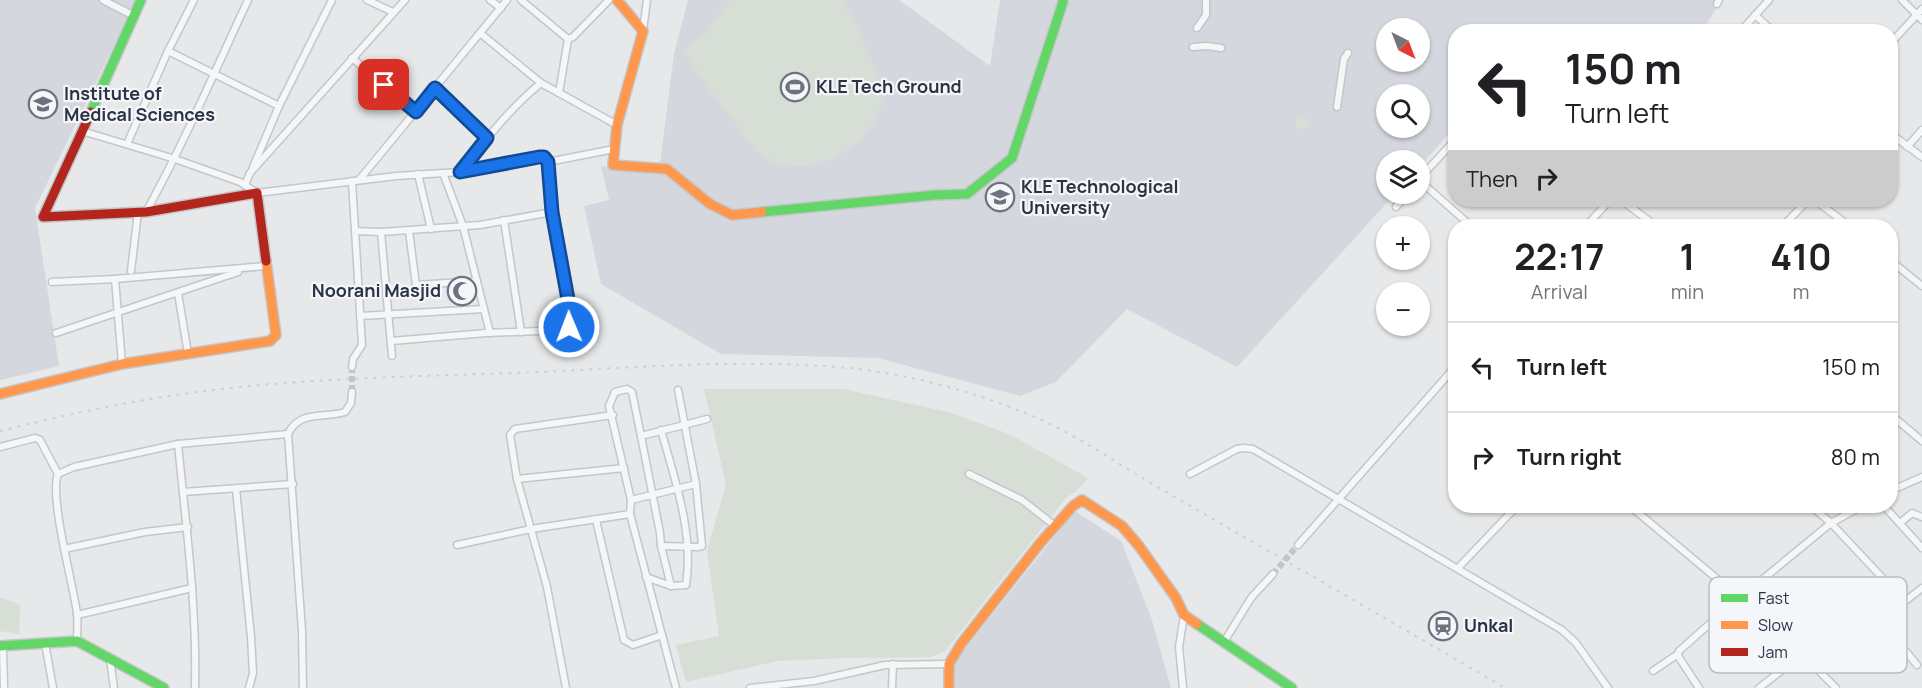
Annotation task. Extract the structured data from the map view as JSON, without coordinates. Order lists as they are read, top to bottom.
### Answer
{
  "places": {
    "sports": ["KLE Tech Ground"],
    "school or university": ["Institute of Medical Sciences", "KLE Technological University"],
    "mosque": ["Noorani Masjid"],
    "station": ["Unkal"]
  },
  "legend": ["Fast", "Slow", "Jam"],
  "north": "bottom right",
  "page": {
    "map_buttons": ["+", "−"],
    "turn": ["150 m", "Turn left"],
    "then": "Then",
    "eta": [
      "22:17",
      "Arrival",
      "1",
      "min",
      "410",
      "m"
    ],
    "list": [
      {
        "name": "Turn left",
        "value": "150 m"
      },
      {
        "name": "Turn right",
        "value": "80 m"
      }
    ]
  }
}
